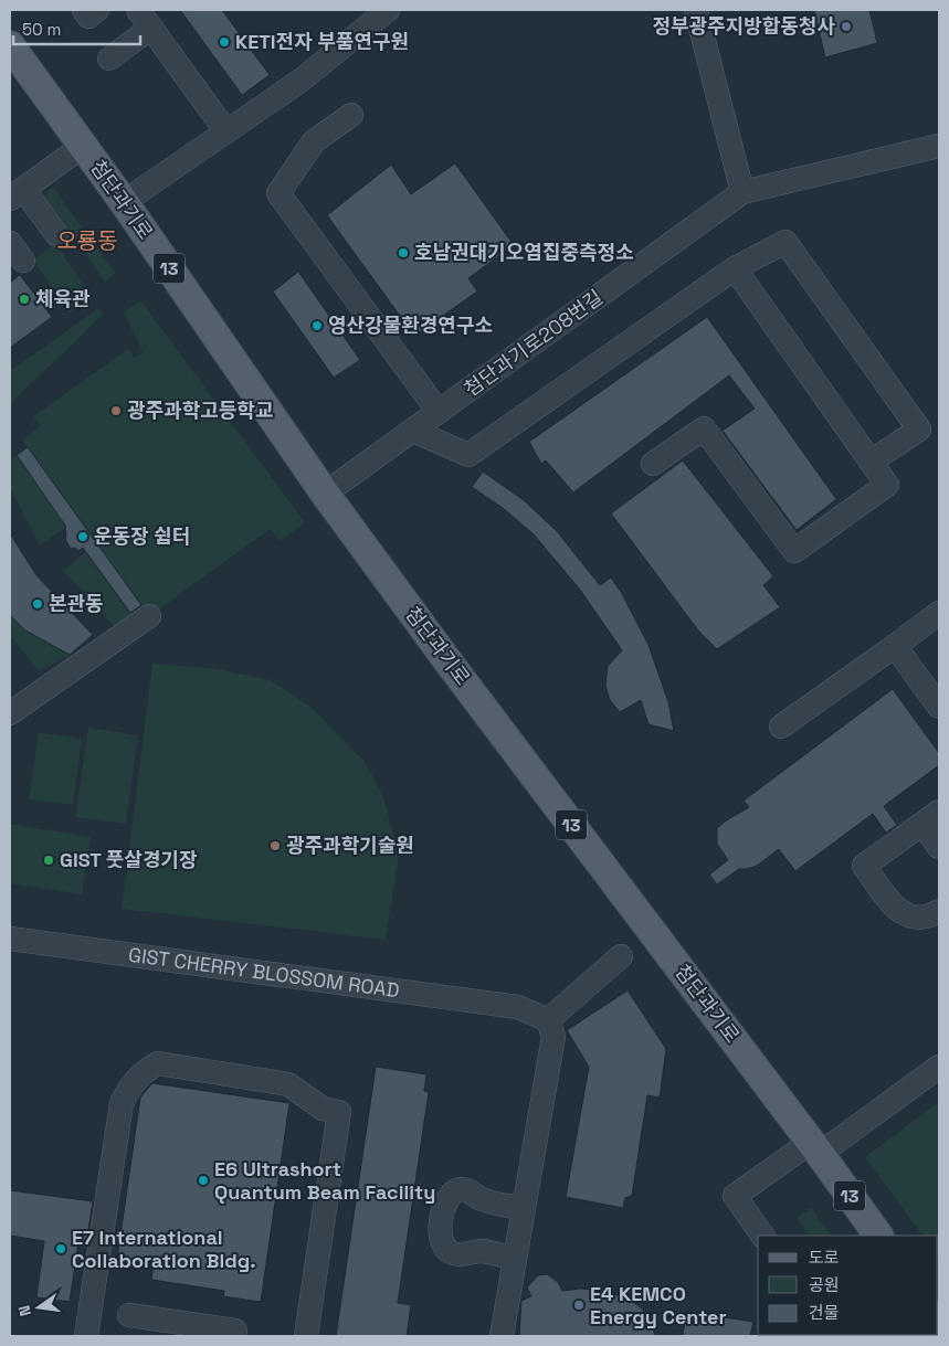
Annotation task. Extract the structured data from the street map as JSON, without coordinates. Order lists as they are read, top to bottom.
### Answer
{
  "streets": {
    "main road": ["첨단과기로", "13"],
    "street": ["첨단과기로208번길", "GIST CHERRY BLOSSOM ROAD"]
  },
  "crossings": [
    ["첨단과기로", "첨단과기로208번길"]
  ],
  "districts": ["오룡동"],
  "places": [
    "정부광주지방합동청사",
    "KETI전자 부품연구원",
    "호남권대기오염집중측정소",
    "체육관",
    "영산강물환경연구소",
    "광주과학고등학교",
    "운동장 쉼터",
    "본관동",
    "광주과학기술원",
    "GIST 풋살경기장",
    "E6 Ultrashort Quantum Beam Facility",
    "E7 International Collaboration Bldg.",
    "E4 KEMCO Energy Center"
  ],
  "legend": ["도로", "공원", "건물"],
  "scale_bar": "50 m",
  "north": "left"
}
